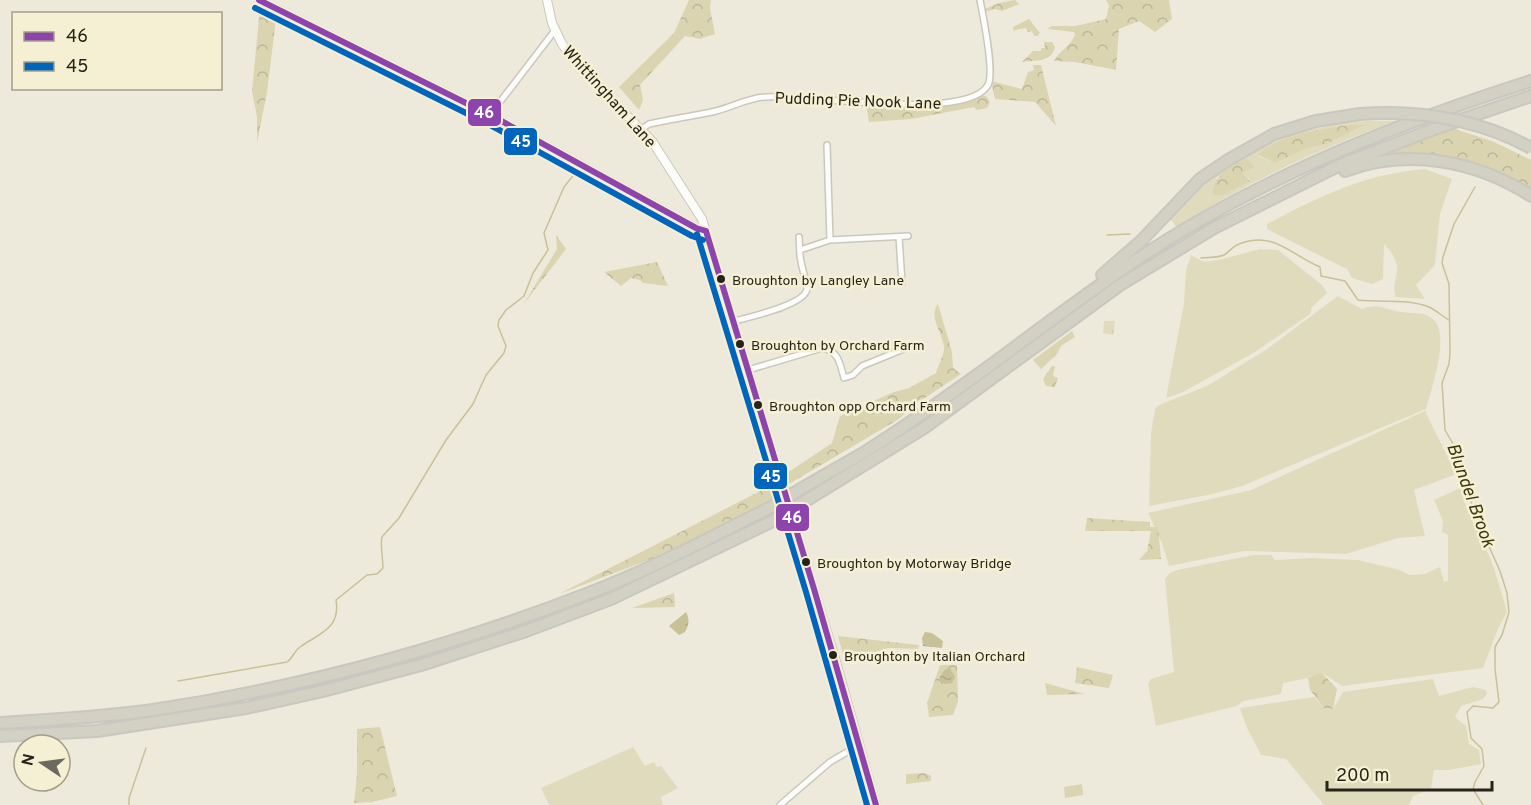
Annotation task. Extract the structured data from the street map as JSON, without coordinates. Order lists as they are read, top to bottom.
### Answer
{
  "streets": {
    "main road": ["Whittingham Lane"],
    "street": ["Pudding Pie Nook Lane"]
  },
  "crossings": [
    ["Whittingham Lane", "Pudding Pie Nook Lane"]
  ],
  "water": ["Blundel Brook"],
  "places": [
    "Broughton by Langley Lane",
    "Broughton by Orchard Farm",
    "Broughton opp Orchard Farm",
    "Broughton by Motorway Bridge",
    "Broughton by Italian Orchard"
  ],
  "lines": ["transit line 46", "transit line 45"],
  "legend": ["46", "45"],
  "scale_bar": "200 m",
  "north": "left"
}
